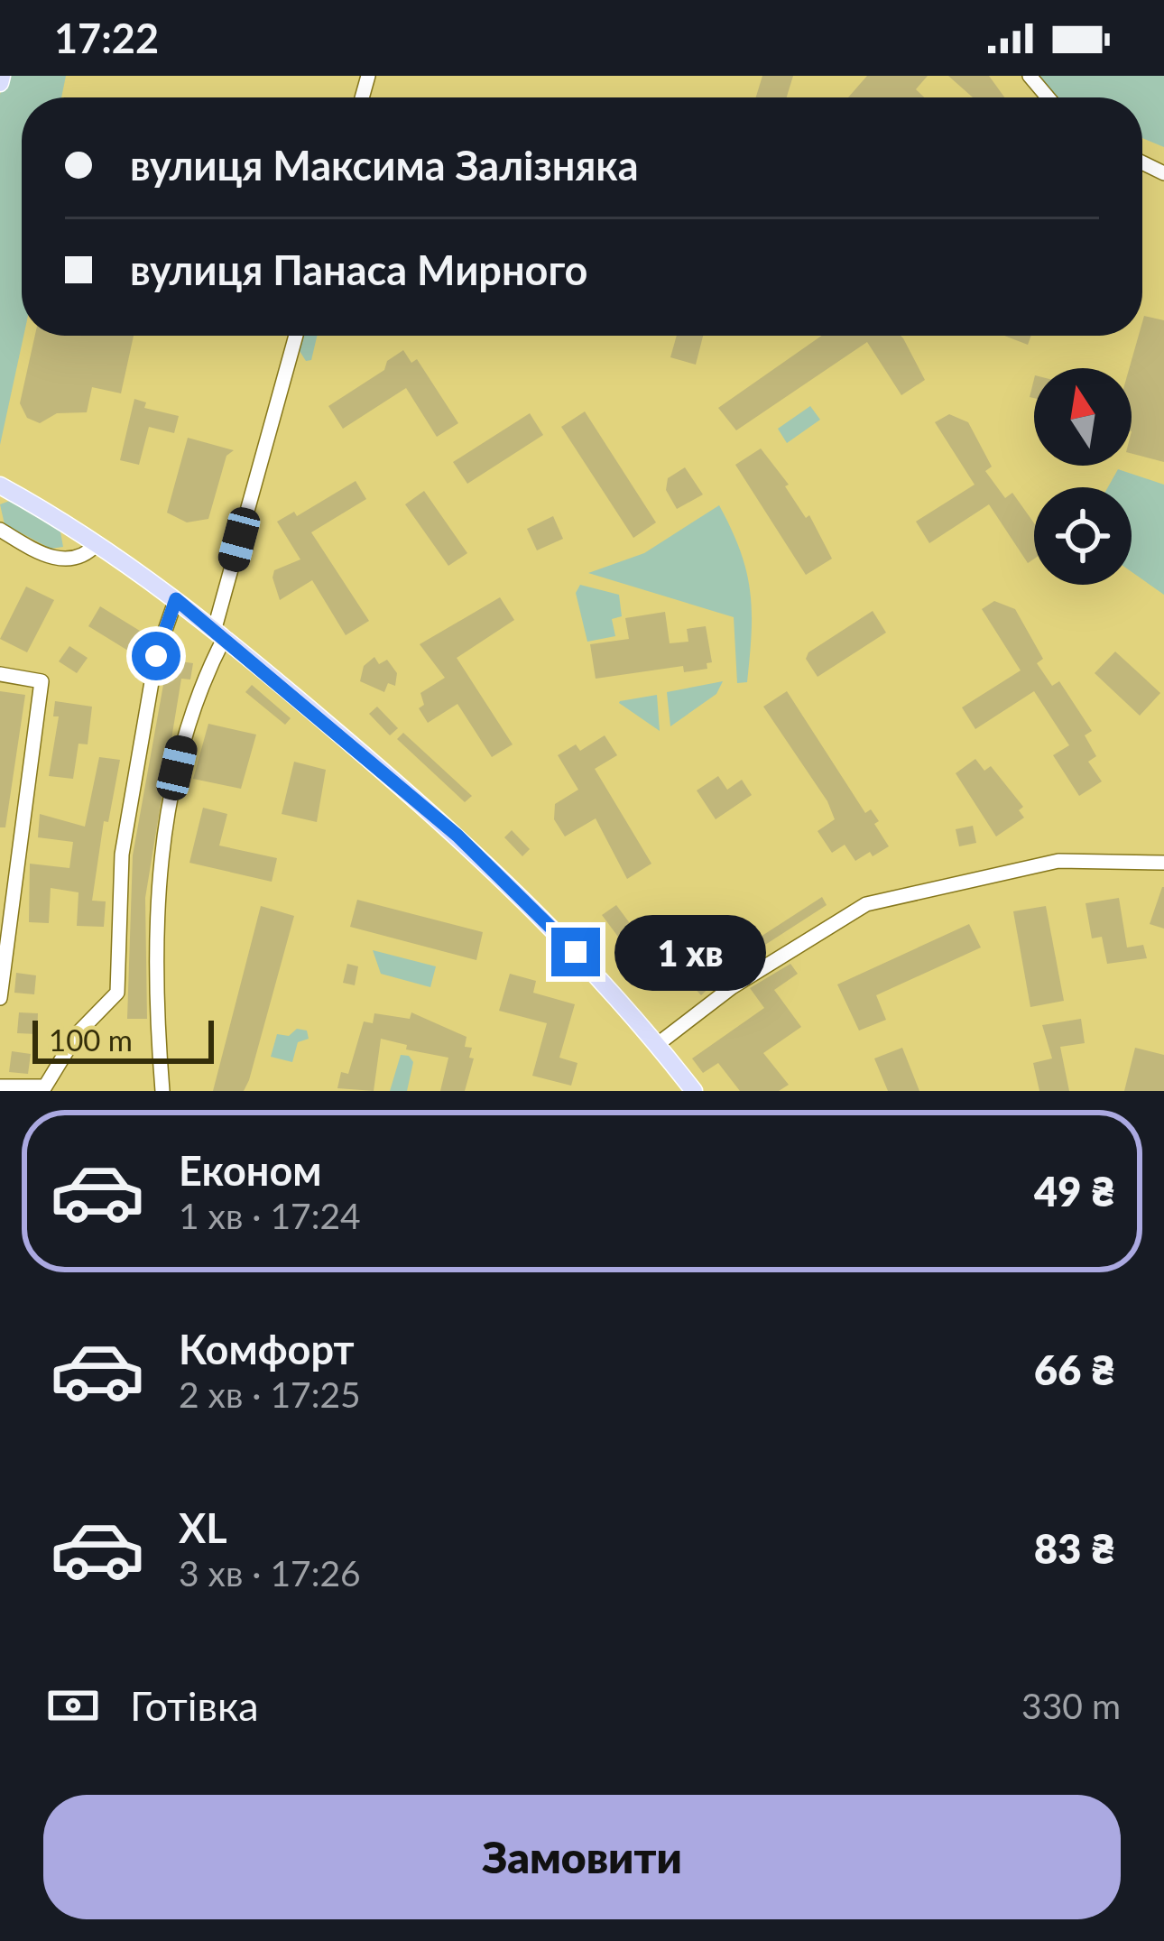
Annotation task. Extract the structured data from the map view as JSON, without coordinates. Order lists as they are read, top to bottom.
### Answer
{
  "scale_bar": "100 m",
  "north": "top",
  "page": {
    "status": "17:22",
    "banner": ["вулиця Максима Залізняка", "вулиця Панаса Мирного"],
    "bubble": "1 хв",
    "scale": "100 m",
    "list": [
      {
        "name": "Економ",
        "note": "1 хв · 17:24",
        "value": "49 ₴"
      },
      {
        "name": "Комфорт",
        "note": "2 хв · 17:25",
        "value": "66 ₴"
      },
      {
        "name": "XL",
        "note": "3 хв · 17:26",
        "value": "83 ₴"
      }
    ],
    "pay": ["Готівка", "330 m"],
    "buttons": "Замовити"
  }
}
